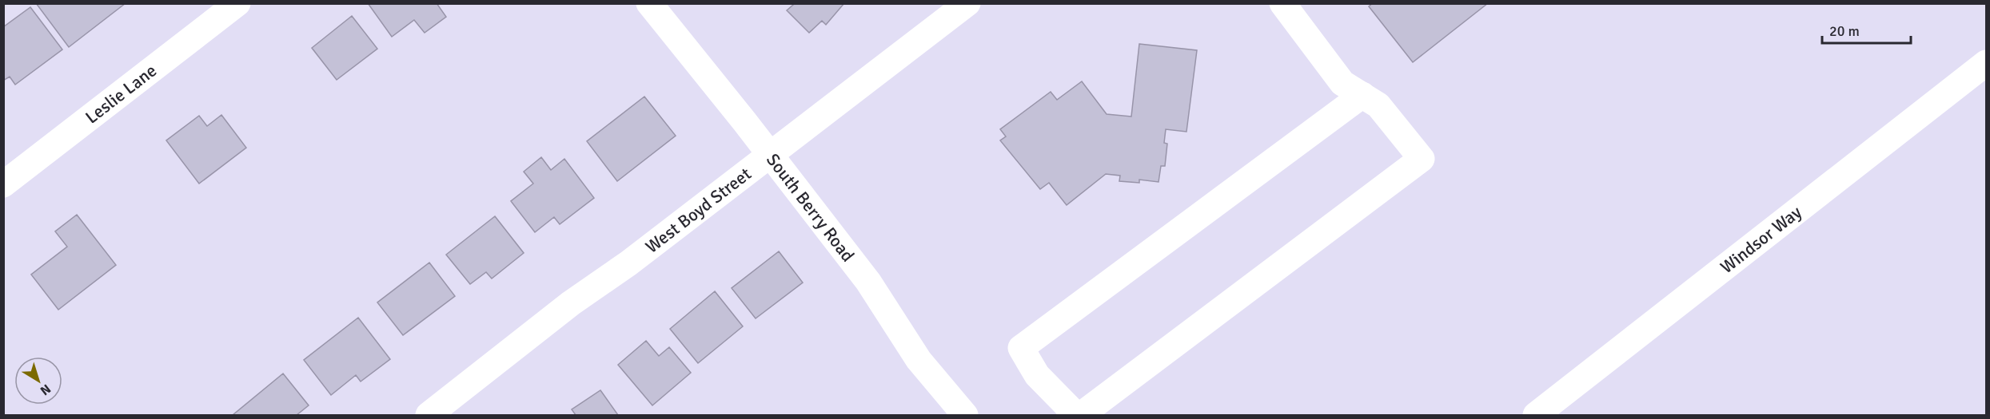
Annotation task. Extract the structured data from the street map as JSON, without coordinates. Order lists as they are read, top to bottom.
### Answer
{
  "streets": {
    "street": [
      "Leslie Lane",
      "South Berry Road",
      "West Boyd Street",
      "Windsor Way"
    ]
  },
  "crossings": [
    ["South Berry Road", "West Boyd Street"]
  ],
  "scale_bar": "20 m",
  "north": "bottom right"
}
